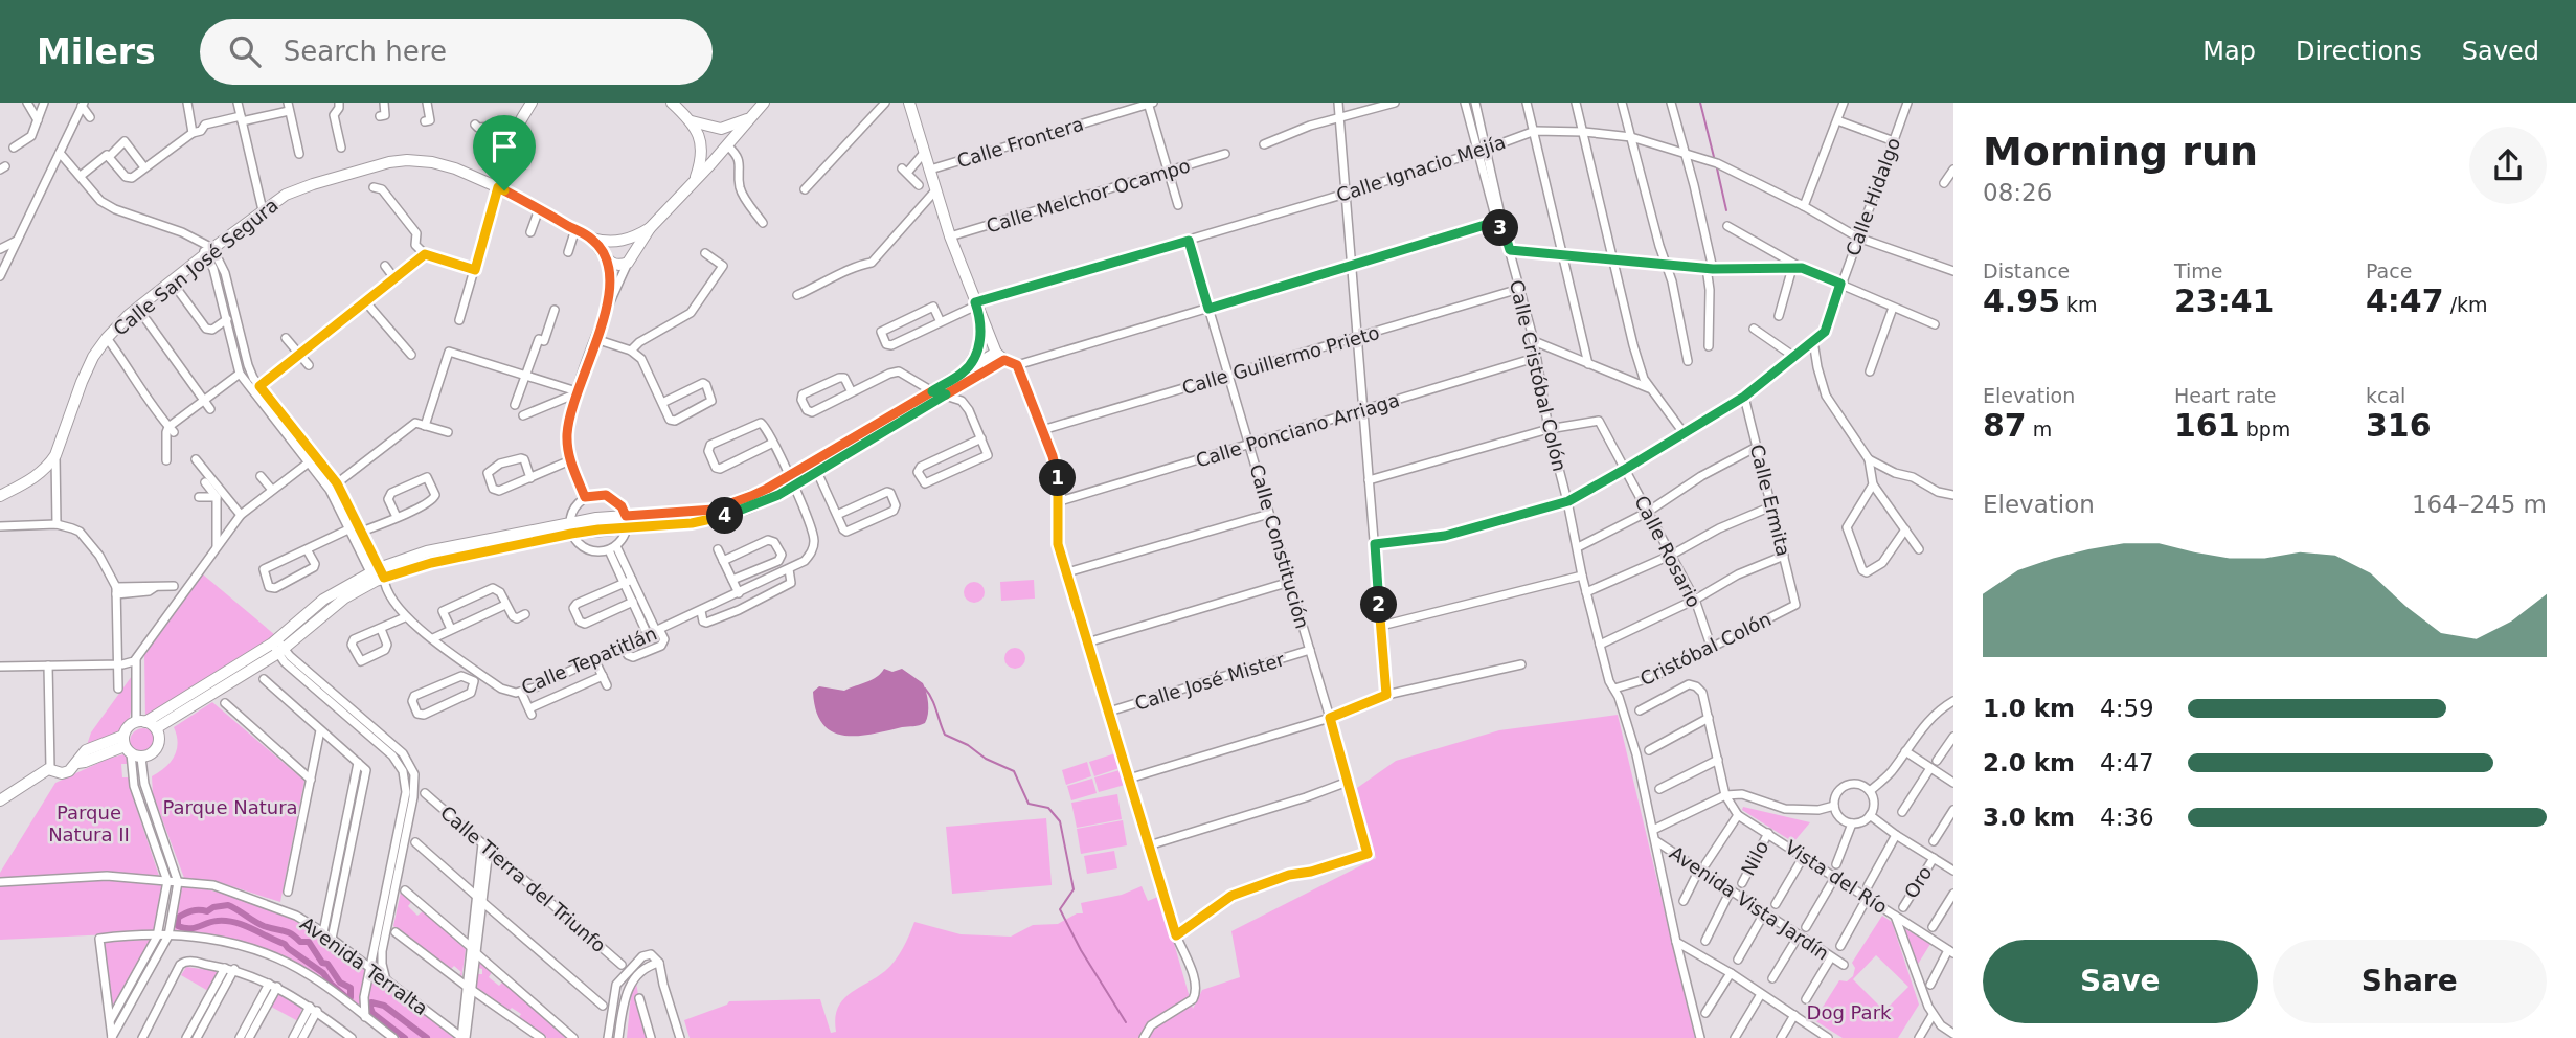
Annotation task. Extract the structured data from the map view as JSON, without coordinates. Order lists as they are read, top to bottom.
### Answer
{
  "streets": {
    "street": [
      "Calle Frontera",
      "Calle Ignacio Mejía",
      "Calle Melchor Ocampo",
      "Calle Hidalgo",
      "Calle San José Segura",
      "Calle Guillermo Prieto",
      "Calle Cristóbal Colón",
      "Calle Ponciano Arriaga",
      "Calle Ermita",
      "Calle Constitución",
      "Calle Rosario",
      "Cristóbal Colón",
      "Calle Tepatitlán",
      "Calle José Mister",
      "Nilo",
      "Vista del Río",
      "Calle Tierra del Triunfo",
      "Oro",
      "Avenida Vista Jardín",
      "Avenida Terralta"
    ]
  },
  "crossings": [
    ["Calle Ignacio Mejía", "Calle Hidalgo"],
    ["Calle Ignacio Mejía", "Calle Cristóbal Colón"],
    ["Calle Ignacio Mejía", "Calle Constitución"],
    ["Calle Hidalgo", "Calle Cristóbal Colón"],
    ["Calle Hidalgo", "Calle Ermita"],
    ["Calle Hidalgo", "Calle Rosario"],
    ["Calle Guillermo Prieto", "Calle Cristóbal Colón"],
    ["Calle Guillermo Prieto", "Calle Constitución"],
    ["Calle Cristóbal Colón", "Calle Ponciano Arriaga"],
    ["Calle Cristóbal Colón", "Calle Rosario"],
    ["Calle Cristóbal Colón", "Cristóbal Colón"],
    ["Calle Cristóbal Colón", "Avenida Vista Jardín"],
    ["Calle Ponciano Arriaga", "Calle Constitución"],
    ["Calle Ermita", "Cristóbal Colón"],
    ["Calle Constitución", "Calle José Mister"],
    ["Calle Rosario", "Cristóbal Colón"],
    ["Nilo", "Vista del Río"]
  ],
  "parks": ["Parque Natura", "Parque Natura II", "Dog Park"],
  "page": {
    "header": "Milers",
    "search": "Search here",
    "nav": ["Map", "Directions", "Saved"],
    "heading": ["Morning run", "08:26"],
    "pins": [
      "3",
      "1",
      "4",
      "2"
    ],
    "stats": [
      ["Distance", "4.95 km"],
      ["Time", "23:41"],
      ["Pace", "4:47 /km"],
      ["Elevation", "87 m"],
      ["Heart rate", "161 bpm"],
      ["kcal", "316"]
    ],
    "chart": ["Elevation", "164–245 m"],
    "list": [
      {
        "name": "1.0 km",
        "note": "4:59"
      },
      {
        "name": "2.0 km",
        "note": "4:47"
      },
      {
        "name": "3.0 km",
        "note": "4:36"
      }
    ],
    "buttons": ["Save", "Share"]
  }
}
